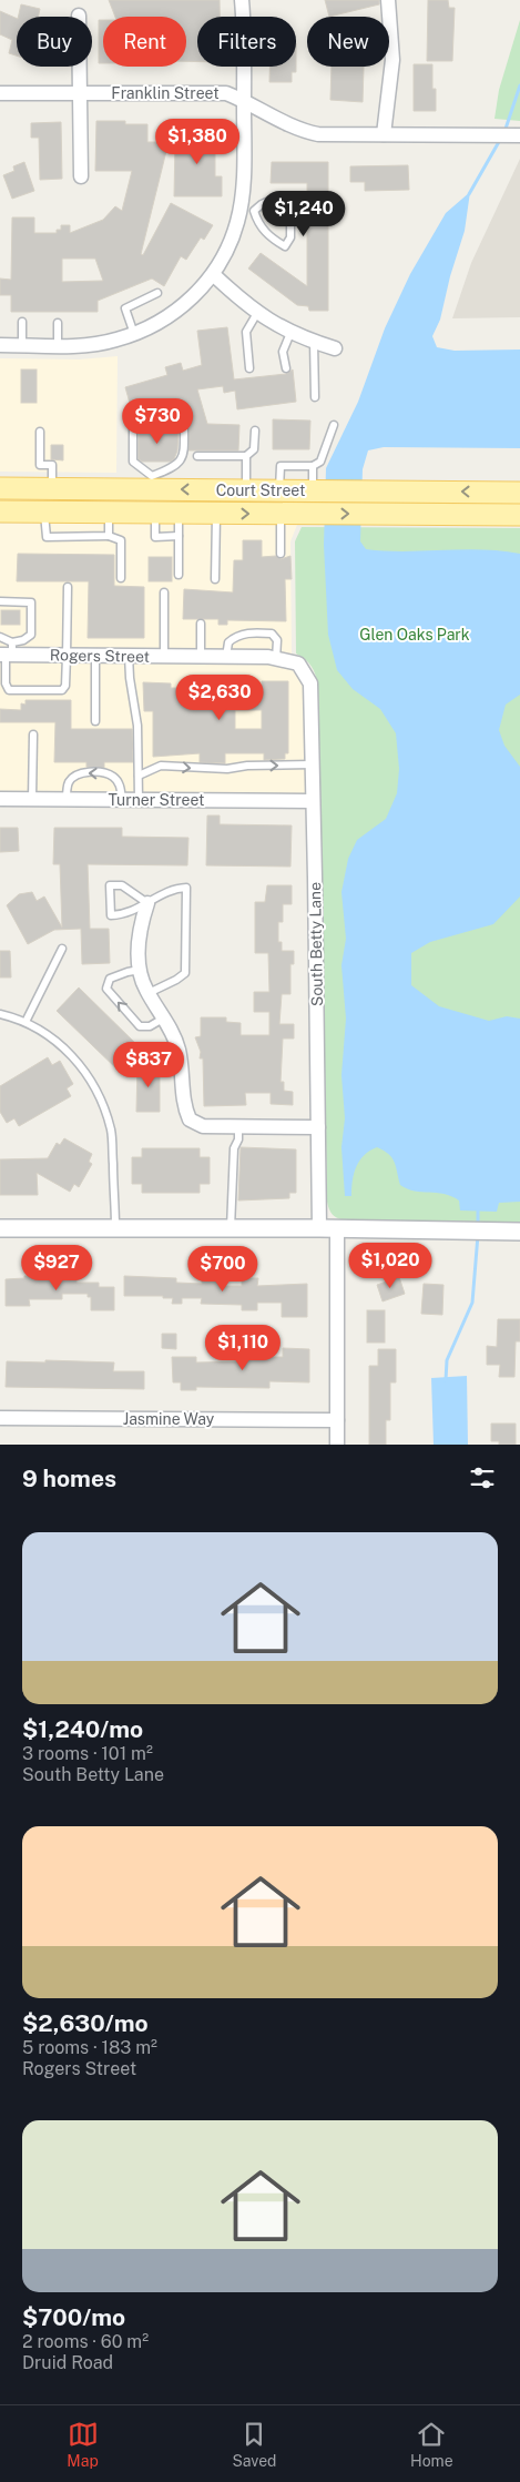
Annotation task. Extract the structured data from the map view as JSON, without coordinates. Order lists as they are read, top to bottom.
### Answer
{
  "streets": {
    "main road": ["Court Street"],
    "street": [
      "Franklin Street",
      "Rogers Street",
      "Turner Street",
      "South Betty Lane",
      "Jasmine Way"
    ]
  },
  "crossings": [
    ["Rogers Street", "South Betty Lane"],
    ["Turner Street", "South Betty Lane"]
  ],
  "parks": ["Glen Oaks Park"],
  "page": {
    "chip": [
      "Buy",
      "Rent",
      "Filters",
      "New"
    ],
    "price": [
      "$1,380",
      "$1,240",
      "$730",
      "$2,630",
      "$837",
      "$1,020",
      "$927",
      "$700",
      "$1,110"
    ],
    "heading": "9 homes",
    "list": [
      {
        "name": "$1,240/mo",
        "note": "3 rooms · 101 m² · South Betty Lane"
      },
      {
        "name": "$2,630/mo",
        "note": "5 rooms · 183 m² · Rogers Street"
      },
      {
        "name": "$700/mo",
        "note": "2 rooms · 60 m² · Druid Road"
      }
    ],
    "tabs": ["Map", "Saved", "Home"]
  }
}
